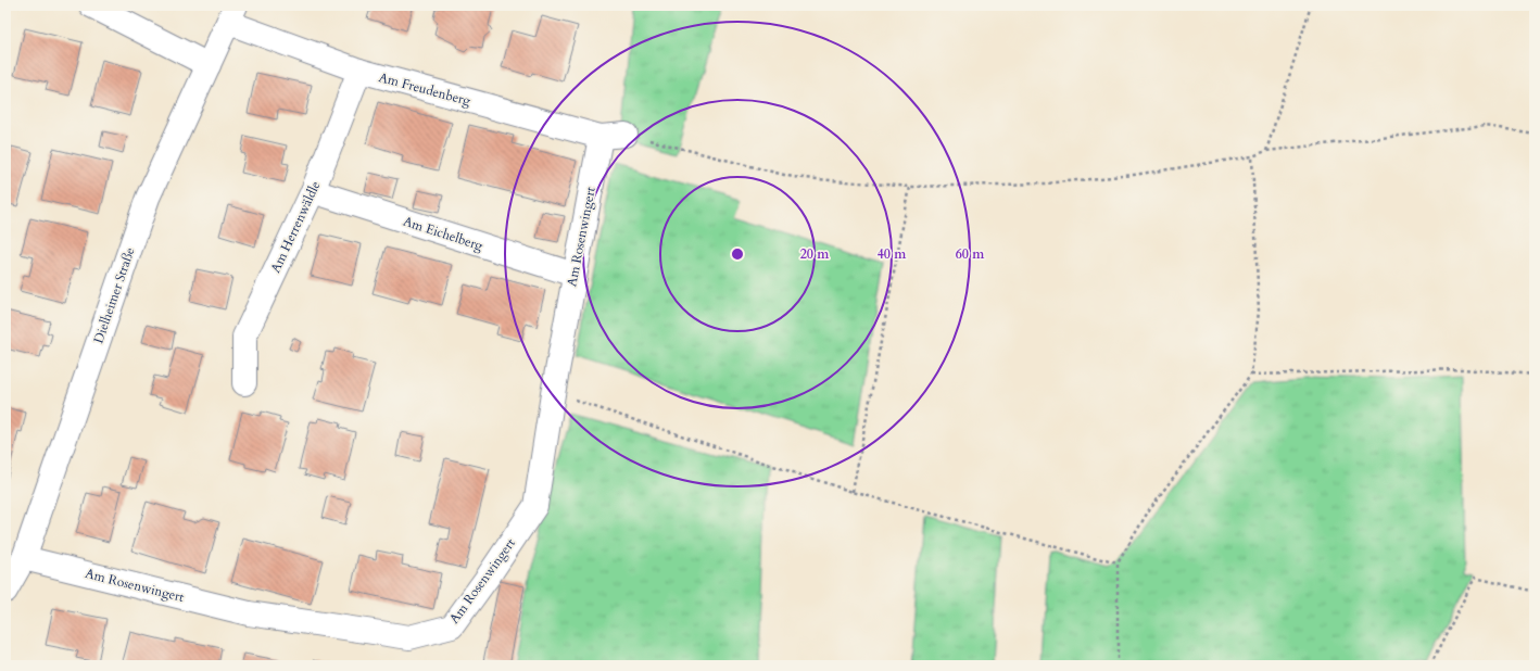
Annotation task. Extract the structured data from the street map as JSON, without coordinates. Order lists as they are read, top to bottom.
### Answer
{
  "streets": {
    "street": [
      "Am Freudenberg",
      "Am Herrenwäldle",
      "Am Eichelberg",
      "Am Rosenwingert",
      "Dielheimer Straße"
    ]
  },
  "crossings": [
    ["Am Freudenberg", "Am Herrenwäldle"],
    ["Am Freudenberg", "Am Rosenwingert"],
    ["Am Freudenberg", "Dielheimer Straße"],
    ["Am Herrenwäldle", "Am Eichelberg"],
    ["Am Eichelberg", "Am Rosenwingert"],
    ["Am Rosenwingert", "Dielheimer Straße"]
  ],
  "rings": ["20 m", "40 m", "60 m"]
}
